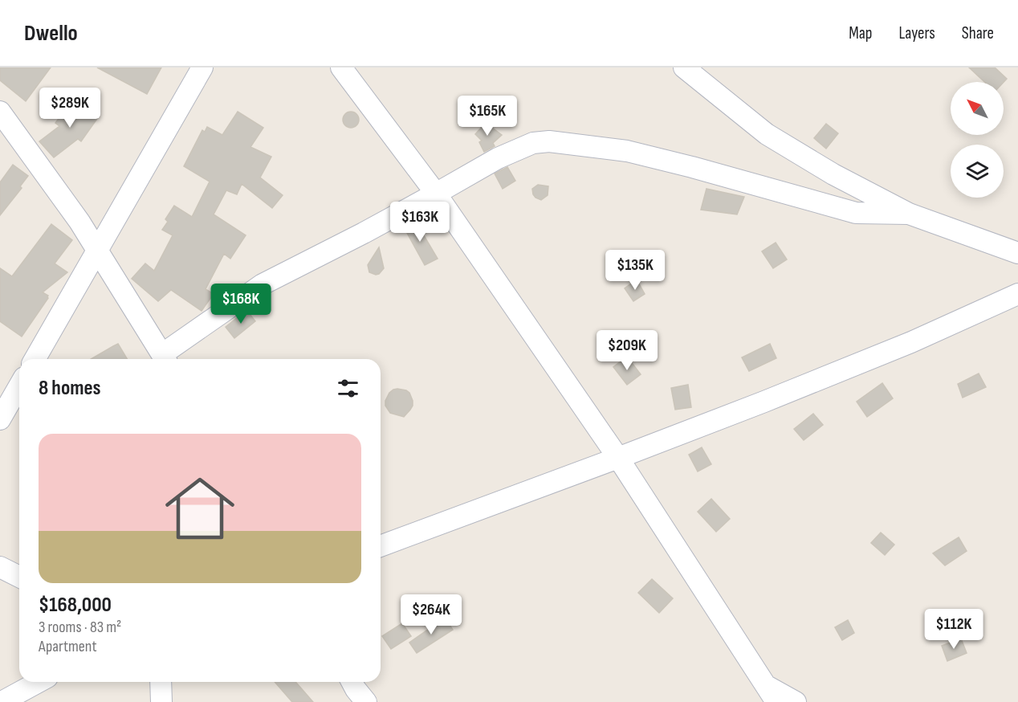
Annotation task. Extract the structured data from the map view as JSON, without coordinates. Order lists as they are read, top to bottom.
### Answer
{
  "north": "top left",
  "page": {
    "header": "Dwello",
    "nav": ["Map", "Layers", "Share"],
    "price": [
      "$289K",
      "$165K",
      "$163K",
      "$135K",
      "$168K",
      "$209K",
      "$264K",
      "$112K"
    ],
    "heading": "8 homes",
    "list": [
      {
        "name": "$168,000",
        "note": "3 rooms · 83 m² · Apartment"
      }
    ]
  }
}
